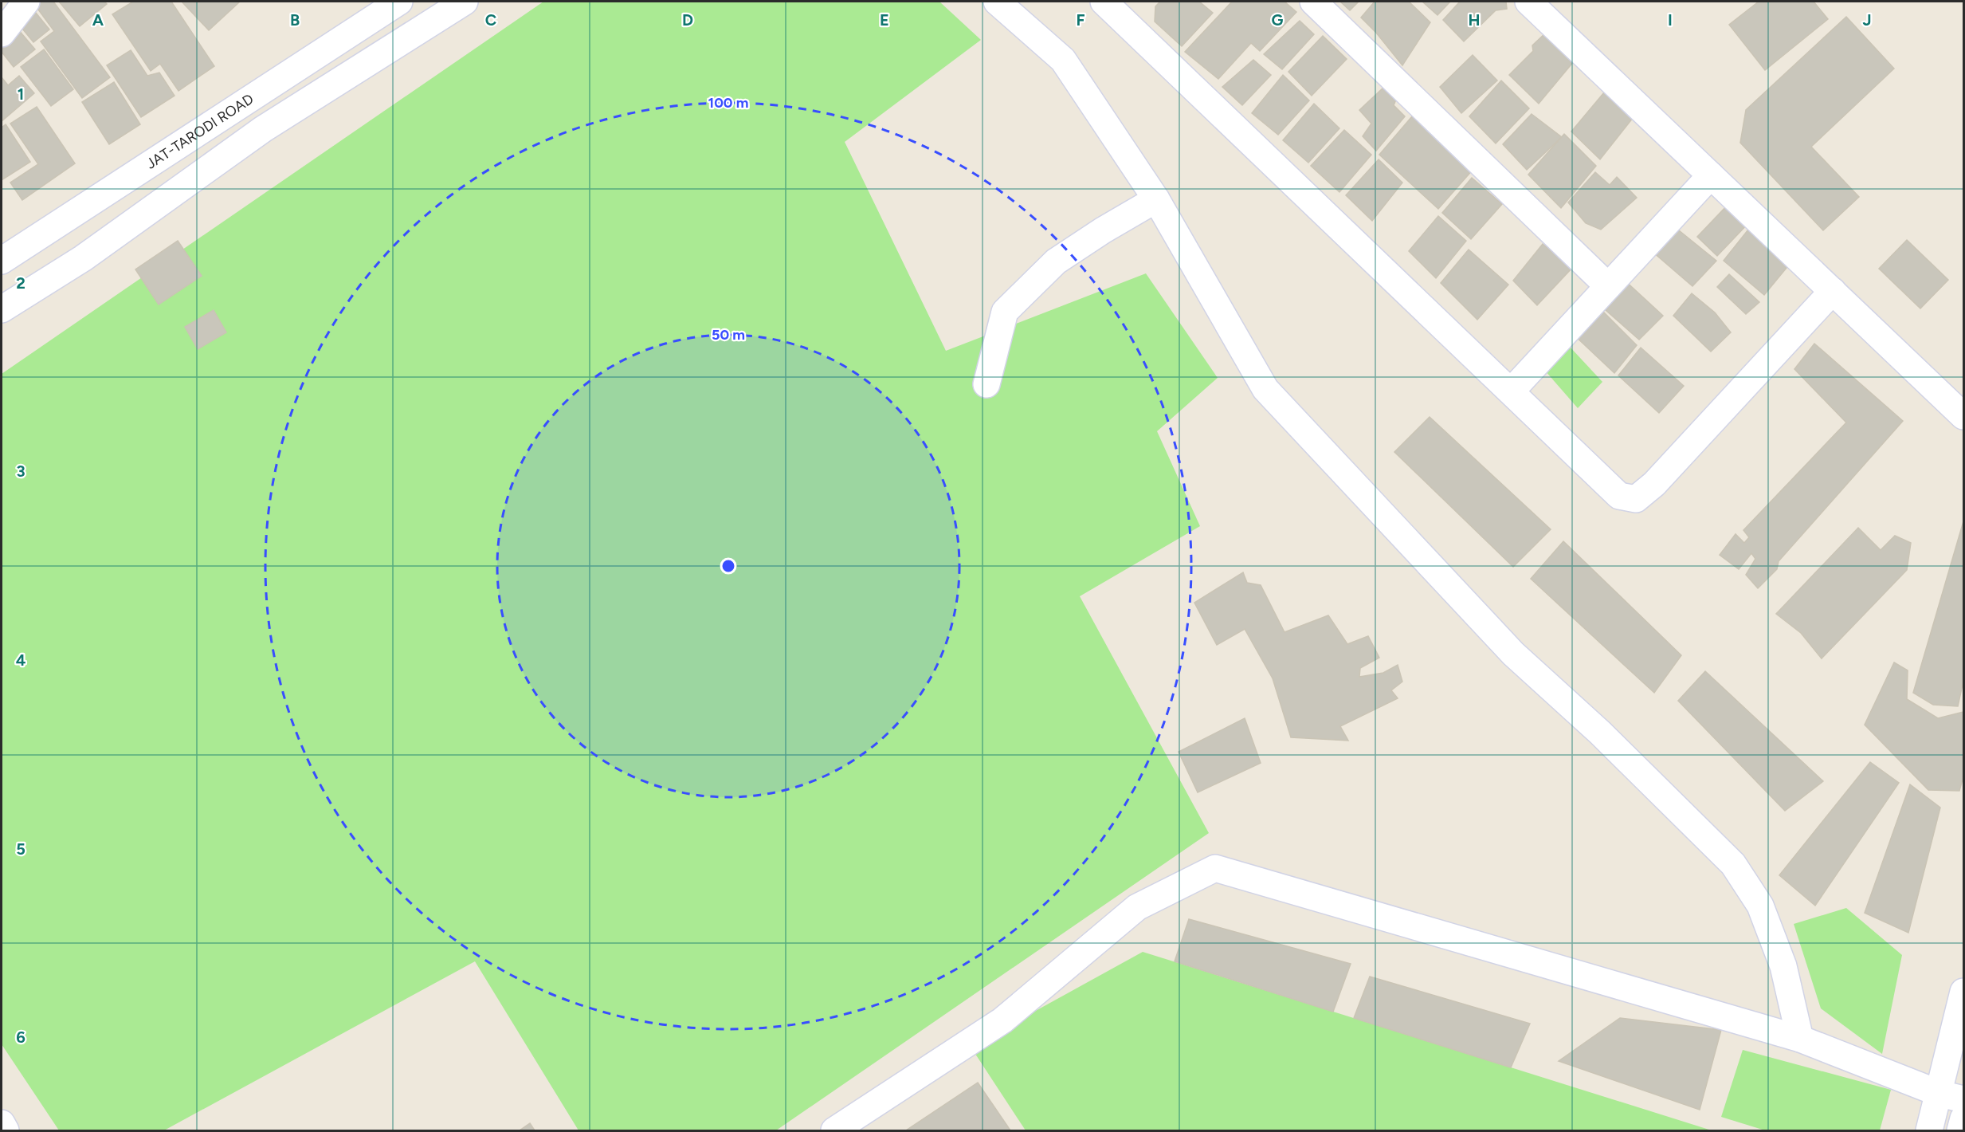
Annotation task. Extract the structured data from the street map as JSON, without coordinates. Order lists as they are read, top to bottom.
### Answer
{
  "streets": {
    "street": ["JAT-TARODI ROAD"]
  },
  "grid": {
    "columns": [
      "A",
      "B",
      "C",
      "D",
      "E",
      "F",
      "G",
      "H",
      "I",
      "J"
    ],
    "rows": [
      "1",
      "2",
      "3",
      "4",
      "5",
      "6"
    ]
  },
  "rings": ["100 m", "50 m"]
}
